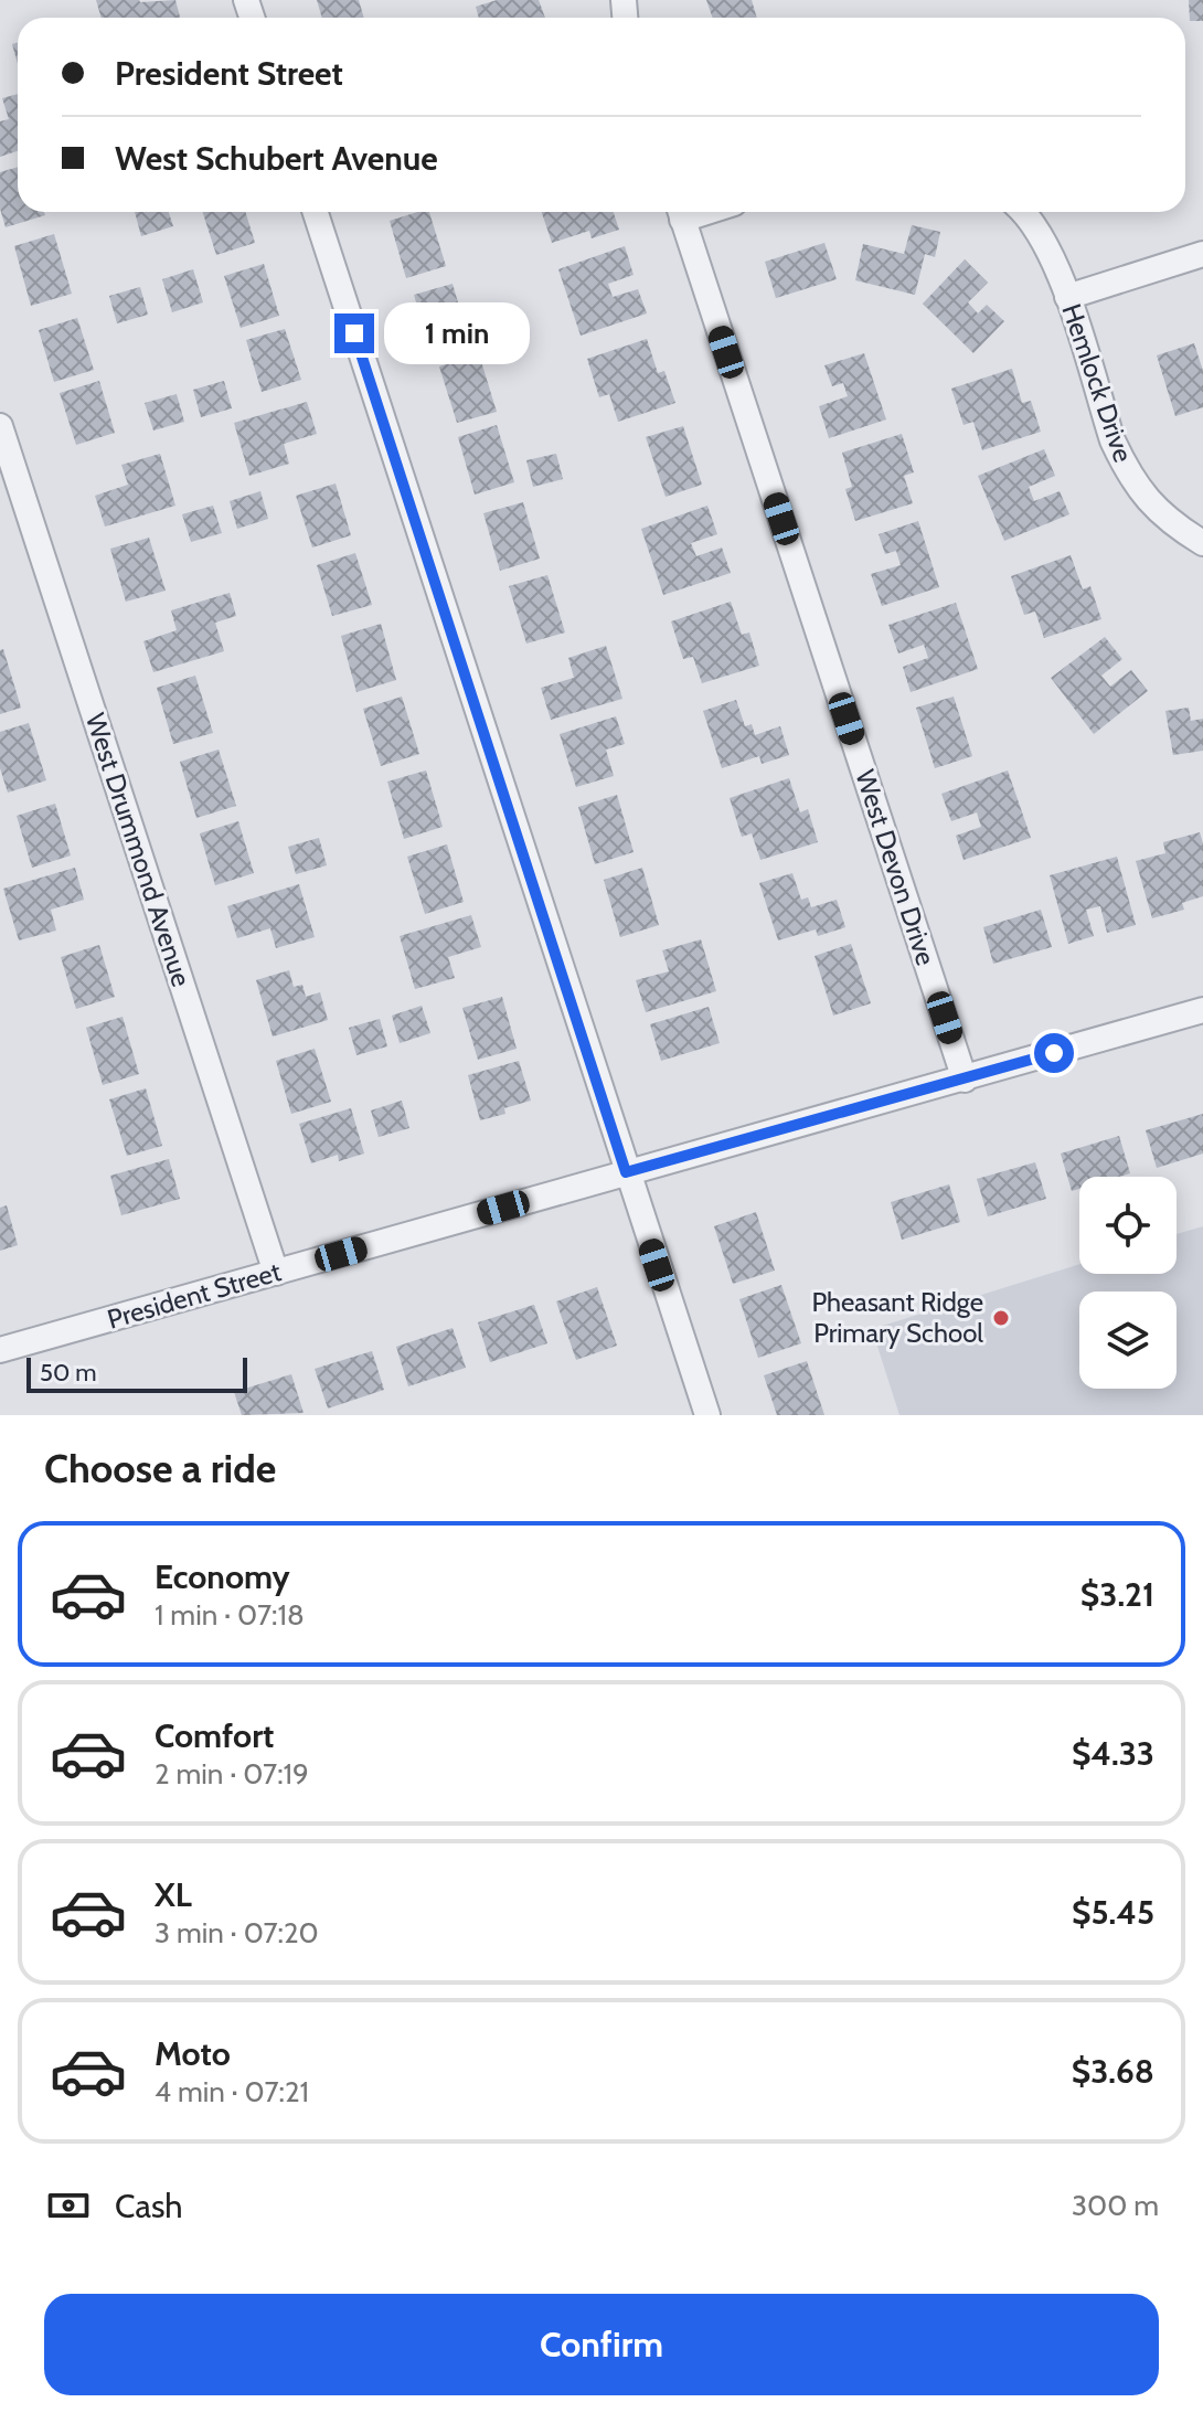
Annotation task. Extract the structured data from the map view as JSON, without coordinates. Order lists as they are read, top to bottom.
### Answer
{
  "streets": {
    "street": [
      "Hemlock Drive",
      "West Drummond Avenue",
      "West Devon Drive",
      "President Street"
    ]
  },
  "crossings": [
    ["West Drummond Avenue", "President Street"],
    ["West Devon Drive", "President Street"]
  ],
  "places": ["Pheasant Ridge Primary School"],
  "scale_bar": "50 m",
  "page": {
    "banner": ["President Street", "West Schubert Avenue"],
    "bubble": "1 min",
    "scale": "50 m",
    "heading": "Choose a ride",
    "list": [
      {
        "name": "Economy",
        "note": "1 min · 07:18",
        "value": "$3.21"
      },
      {
        "name": "Comfort",
        "note": "2 min · 07:19",
        "value": "$4.33"
      },
      {
        "name": "XL",
        "note": "3 min · 07:20",
        "value": "$5.45"
      },
      {
        "name": "Moto",
        "note": "4 min · 07:21",
        "value": "$3.68"
      }
    ],
    "pay": ["Cash", "300 m"],
    "buttons": "Confirm"
  }
}
